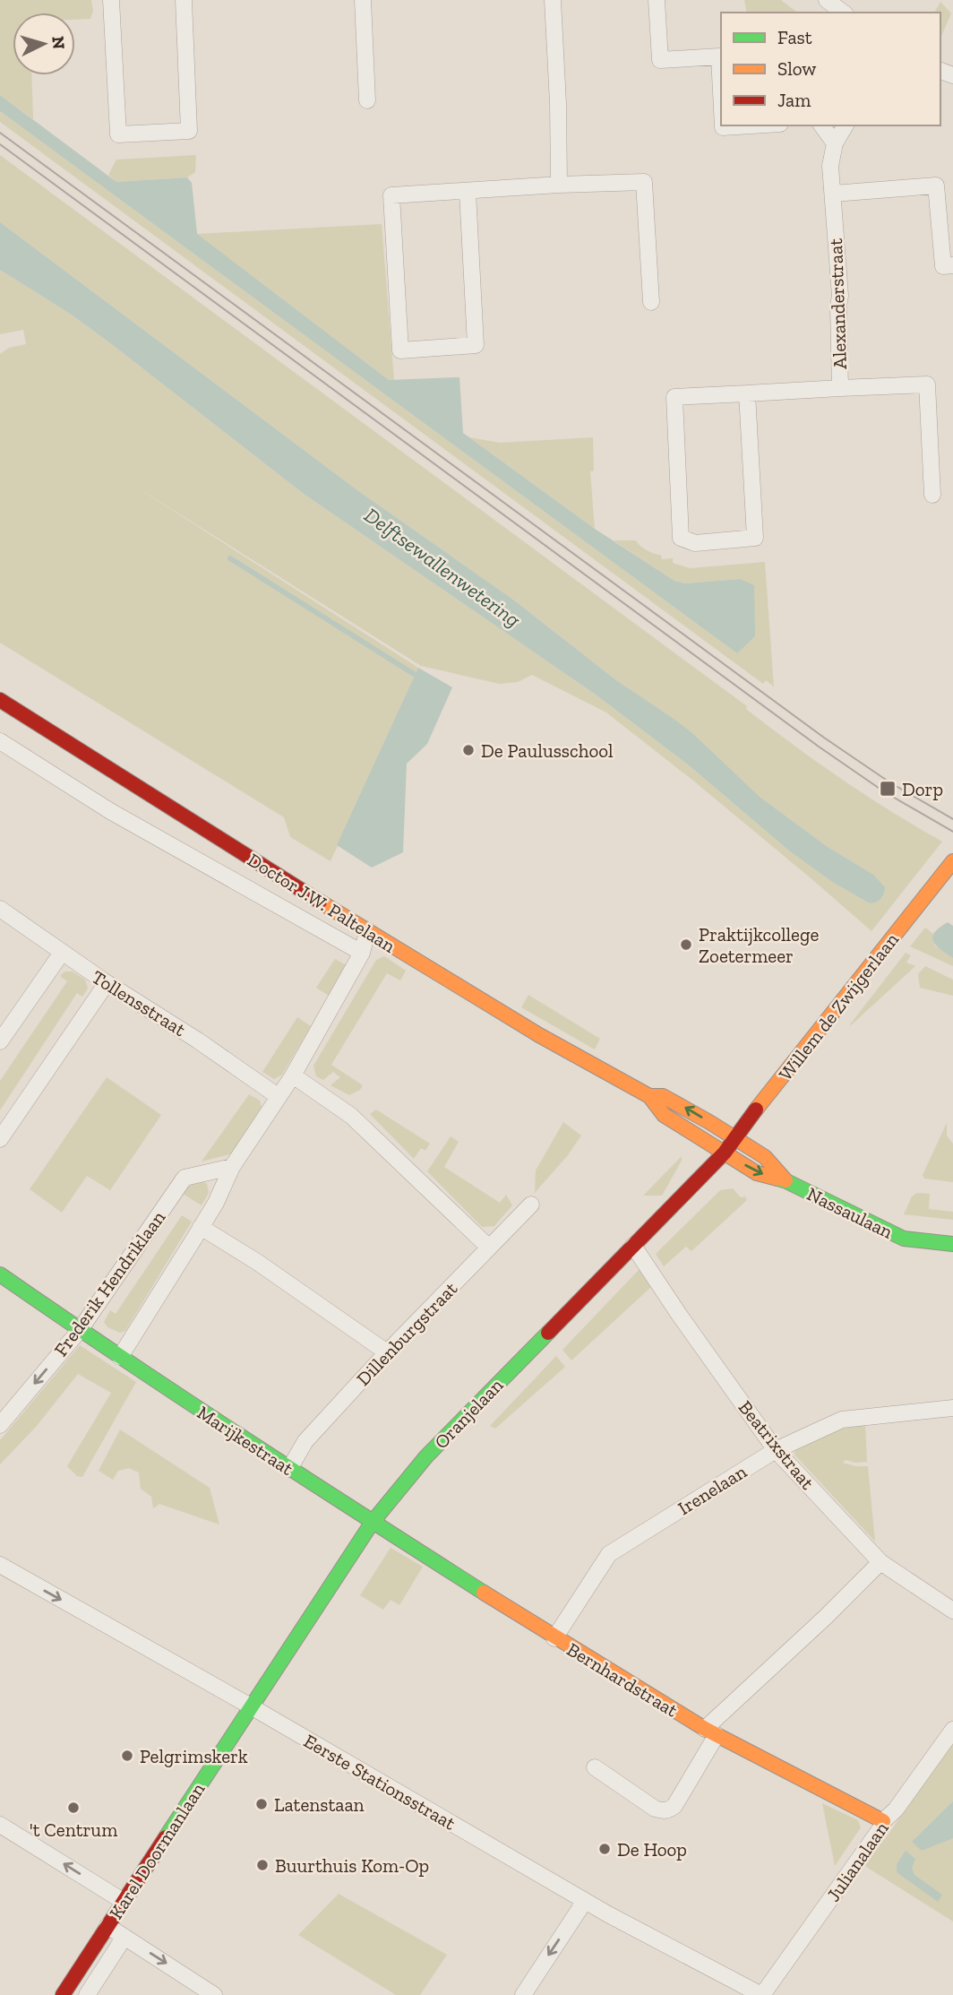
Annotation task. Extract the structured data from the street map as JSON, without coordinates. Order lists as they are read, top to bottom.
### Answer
{
  "streets": {
    "street": [
      "Alexanderstraat",
      "Doctor J.W. Paltelaan",
      "Tollensstraat",
      "Willem de Zwijgerlaan",
      "Nassaulaan",
      "Frederik Hendriklaan",
      "Dillenburgstraat",
      "Oranjelaan",
      "Marijkestraat",
      "Beatrixstraat",
      "Irenelaan",
      "Bernhardstraat",
      "Eerste Stationsstraat",
      "Karel Doormanlaan",
      "Julianalaan"
    ]
  },
  "crossings": [
    ["Doctor J.W. Paltelaan", "Willem de Zwijgerlaan"],
    ["Doctor J.W. Paltelaan", "Nassaulaan"],
    ["Doctor J.W. Paltelaan", "Oranjelaan"],
    ["Willem de Zwijgerlaan", "Nassaulaan"],
    ["Willem de Zwijgerlaan", "Oranjelaan"],
    ["Nassaulaan", "Oranjelaan"],
    ["Frederik Hendriklaan", "Marijkestraat"],
    ["Dillenburgstraat", "Marijkestraat"],
    ["Oranjelaan", "Marijkestraat"],
    ["Oranjelaan", "Beatrixstraat"],
    ["Oranjelaan", "Bernhardstraat"],
    ["Oranjelaan", "Eerste Stationsstraat"],
    ["Oranjelaan", "Karel Doormanlaan"],
    ["Marijkestraat", "Bernhardstraat"],
    ["Beatrixstraat", "Irenelaan"],
    ["Irenelaan", "Bernhardstraat"],
    ["Bernhardstraat", "Julianalaan"],
    ["Eerste Stationsstraat", "Karel Doormanlaan"],
    ["Eerste Stationsstraat", "Julianalaan"]
  ],
  "water": ["Delftsewallenwetering"],
  "places": {
    "other": [
      "De Paulusschool",
      "Praktijkcollege Zoetermeer",
      "Pelgrimskerk",
      "Latenstaan",
      "'t Centrum",
      "De Hoop",
      "Buurthuis Kom-Op"
    ],
    "transit": ["Dorp"]
  },
  "legend": ["Fast", "Slow", "Jam"],
  "north": "right"
}
